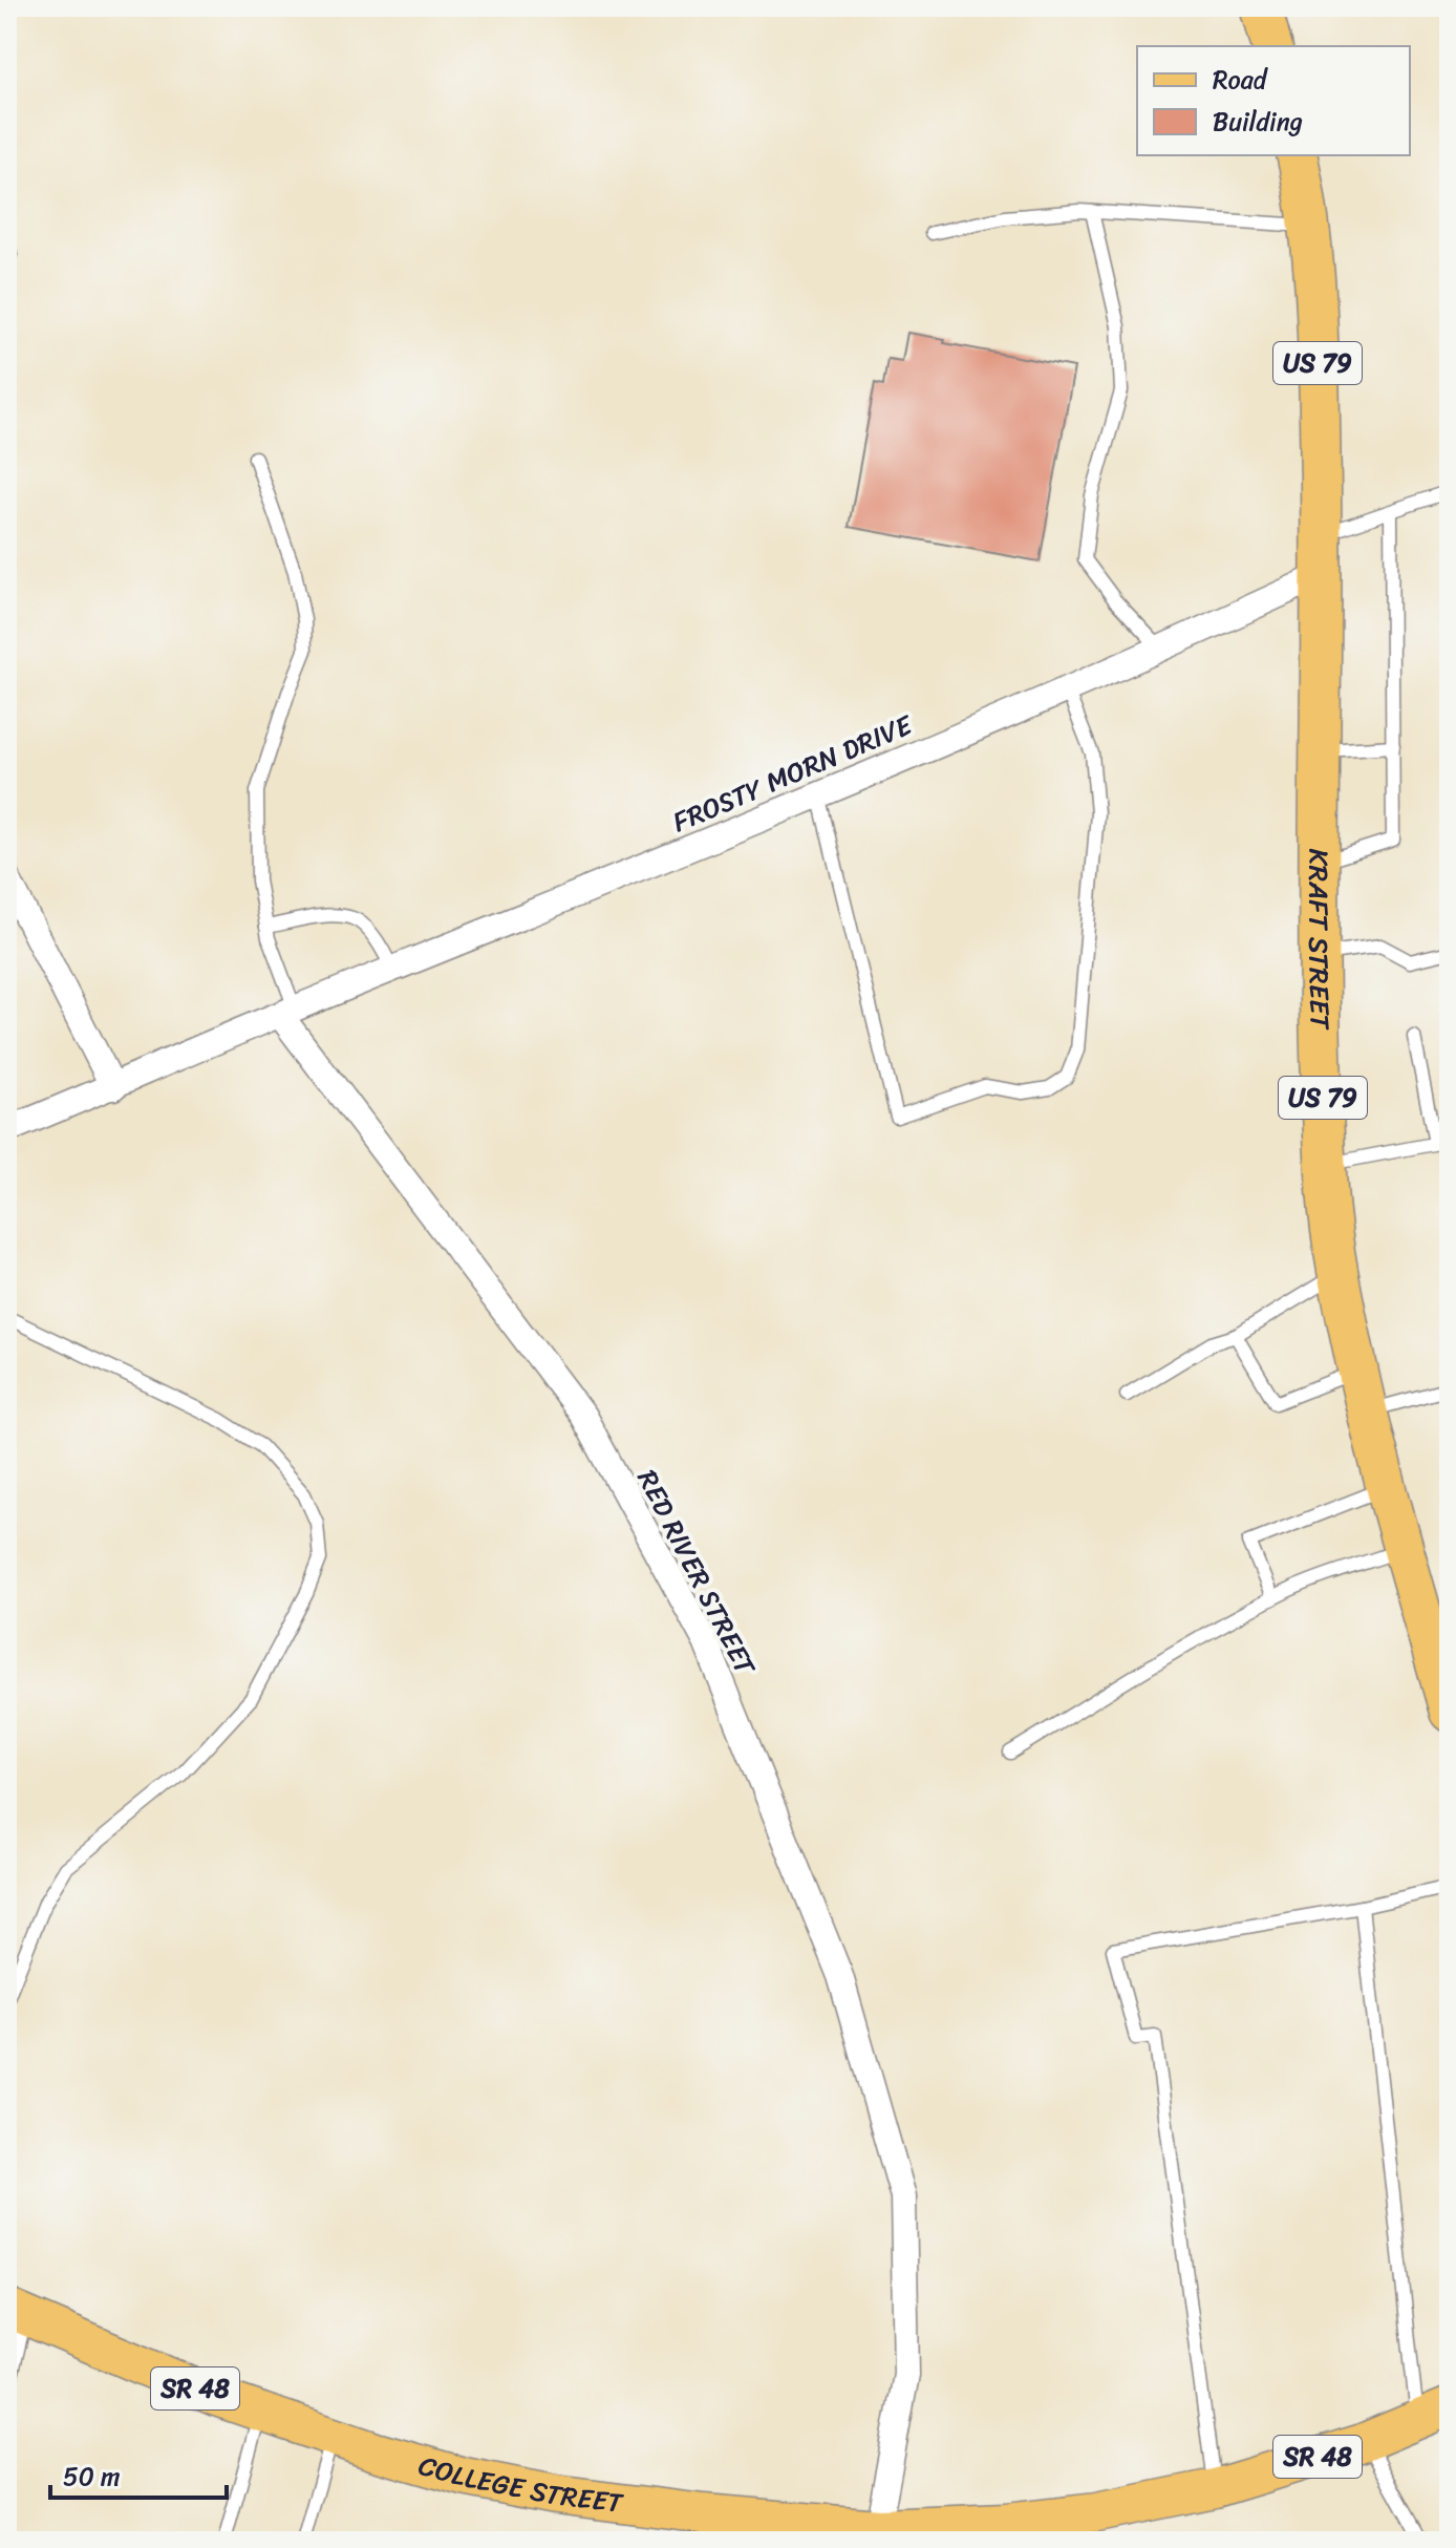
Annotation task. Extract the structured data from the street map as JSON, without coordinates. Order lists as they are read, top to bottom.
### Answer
{
  "streets": {
    "highway": ["US 79", "KRAFT STREET"],
    "main road": ["SR 48", "COLLEGE STREET"],
    "street": ["FROSTY MORN DRIVE", "RED RIVER STREET"]
  },
  "crossings": [
    ["FROSTY MORN DRIVE", "KRAFT STREET"],
    ["FROSTY MORN DRIVE", "RED RIVER STREET"],
    ["RED RIVER STREET", "COLLEGE STREET"]
  ],
  "legend": ["Road", "Building"],
  "scale_bar": "50 m"
}
